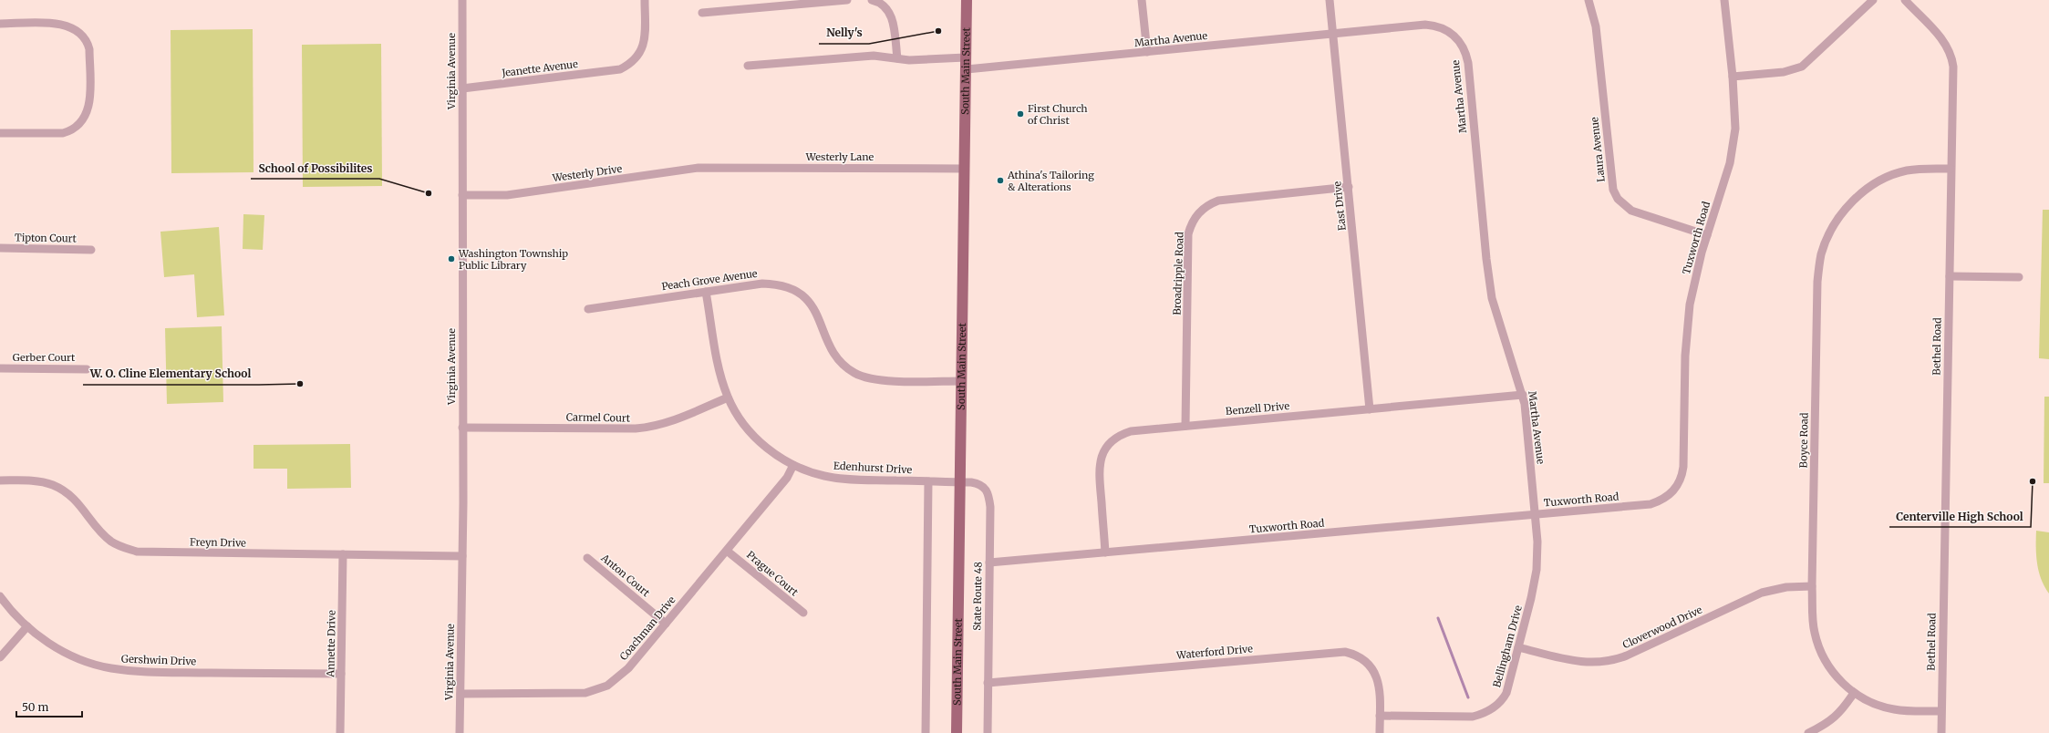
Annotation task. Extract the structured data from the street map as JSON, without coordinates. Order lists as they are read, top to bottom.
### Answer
{
  "streets": {
    "main road": ["South Main Street"],
    "street": [
      "Martha Avenue",
      "Jeanette Avenue",
      "Virginia Avenue",
      "Laura Avenue",
      "Westerly Lane",
      "Westerly Drive",
      "East Drive",
      "Tipton Court",
      "Tuxworth Road",
      "Broadripple Road",
      "Peach Grove Avenue",
      "Bethel Road",
      "Gerber Court",
      "Benzell Drive",
      "Carmel Court",
      "Boyce Road",
      "Edenhurst Drive",
      "Freyn Drive",
      "Prague Court",
      "Anton Court",
      "State Route 48",
      "Cloverwood Drive",
      "Coachman Drive",
      "Annette Drive",
      "Bellingham Drive",
      "Waterford Drive",
      "Gershwin Drive"
    ]
  },
  "crossings": [
    ["Martha Avenue", "South Main Street"],
    ["Martha Avenue", "East Drive"],
    ["Martha Avenue", "Tuxworth Road"],
    ["Martha Avenue", "Benzell Drive"],
    ["Martha Avenue", "Bellingham Drive"],
    ["Jeanette Avenue", "Virginia Avenue"],
    ["Virginia Avenue", "Westerly Drive"],
    ["Virginia Avenue", "Carmel Court"],
    ["Virginia Avenue", "Freyn Drive"],
    ["Virginia Avenue", "Coachman Drive"],
    ["South Main Street", "Westerly Lane"],
    ["South Main Street", "Peach Grove Avenue"],
    ["South Main Street", "Edenhurst Drive"],
    ["South Main Street", "State Route 48"],
    ["Laura Avenue", "Tuxworth Road"],
    ["Westerly Lane", "Westerly Drive"],
    ["East Drive", "Broadripple Road"],
    ["East Drive", "Benzell Drive"],
    ["Tuxworth Road", "Benzell Drive"],
    ["Tuxworth Road", "State Route 48"],
    ["Tuxworth Road", "Bellingham Drive"],
    ["Broadripple Road", "Benzell Drive"],
    ["Peach Grove Avenue", "Edenhurst Drive"],
    ["Bethel Road", "Boyce Road"],
    ["Carmel Court", "Edenhurst Drive"],
    ["Boyce Road", "Cloverwood Drive"],
    ["Edenhurst Drive", "State Route 48"],
    ["Edenhurst Drive", "Coachman Drive"],
    ["Freyn Drive", "Annette Drive"],
    ["Prague Court", "Coachman Drive"],
    ["Anton Court", "Coachman Drive"],
    ["State Route 48", "Waterford Drive"],
    ["Cloverwood Drive", "Bellingham Drive"],
    ["Annette Drive", "Gershwin Drive"],
    ["Bellingham Drive", "Waterford Drive"]
  ],
  "places": [
    "Nelly's",
    "First Church of Christ",
    "Athina's Tailoring & Alterations",
    "School of Possibilites",
    "Washington Township Public Library",
    "W. O. Cline Elementary School",
    "Centerville High School"
  ],
  "scale_bar": "50 m"
}
